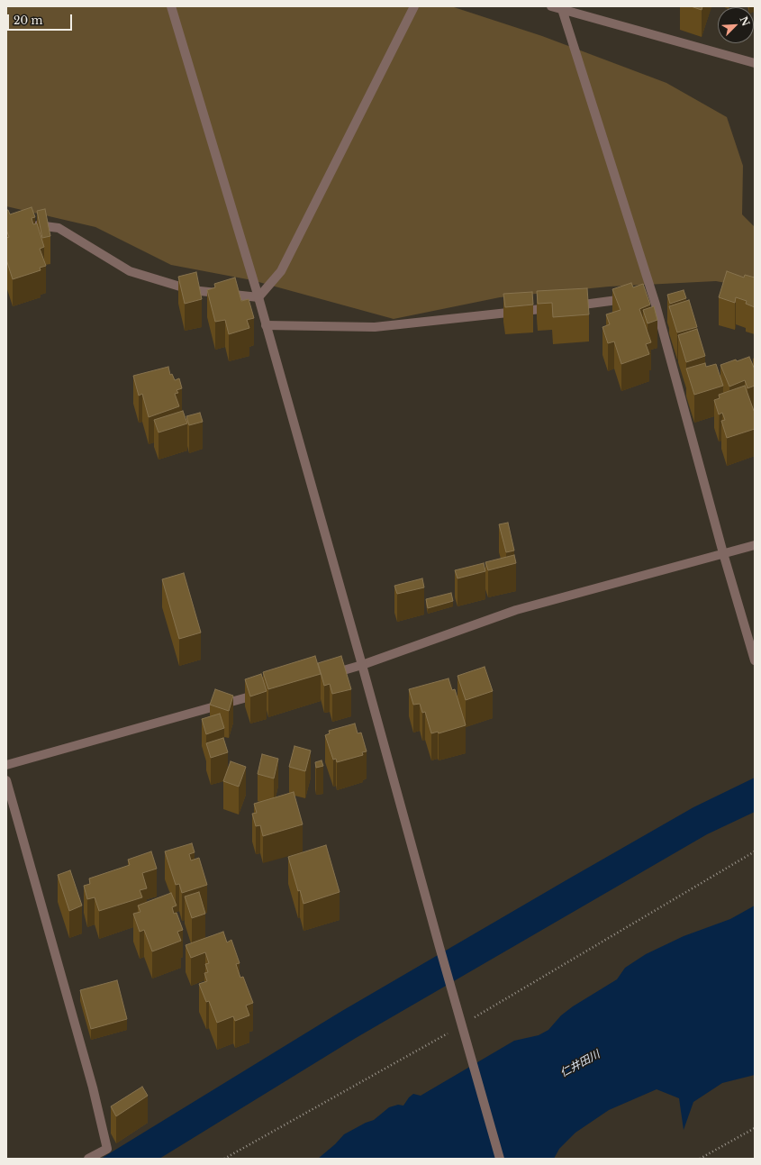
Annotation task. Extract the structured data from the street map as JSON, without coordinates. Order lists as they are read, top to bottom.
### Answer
{
  "water": ["仁井田川"],
  "scale_bar": "20 m",
  "north": "top right"
}
